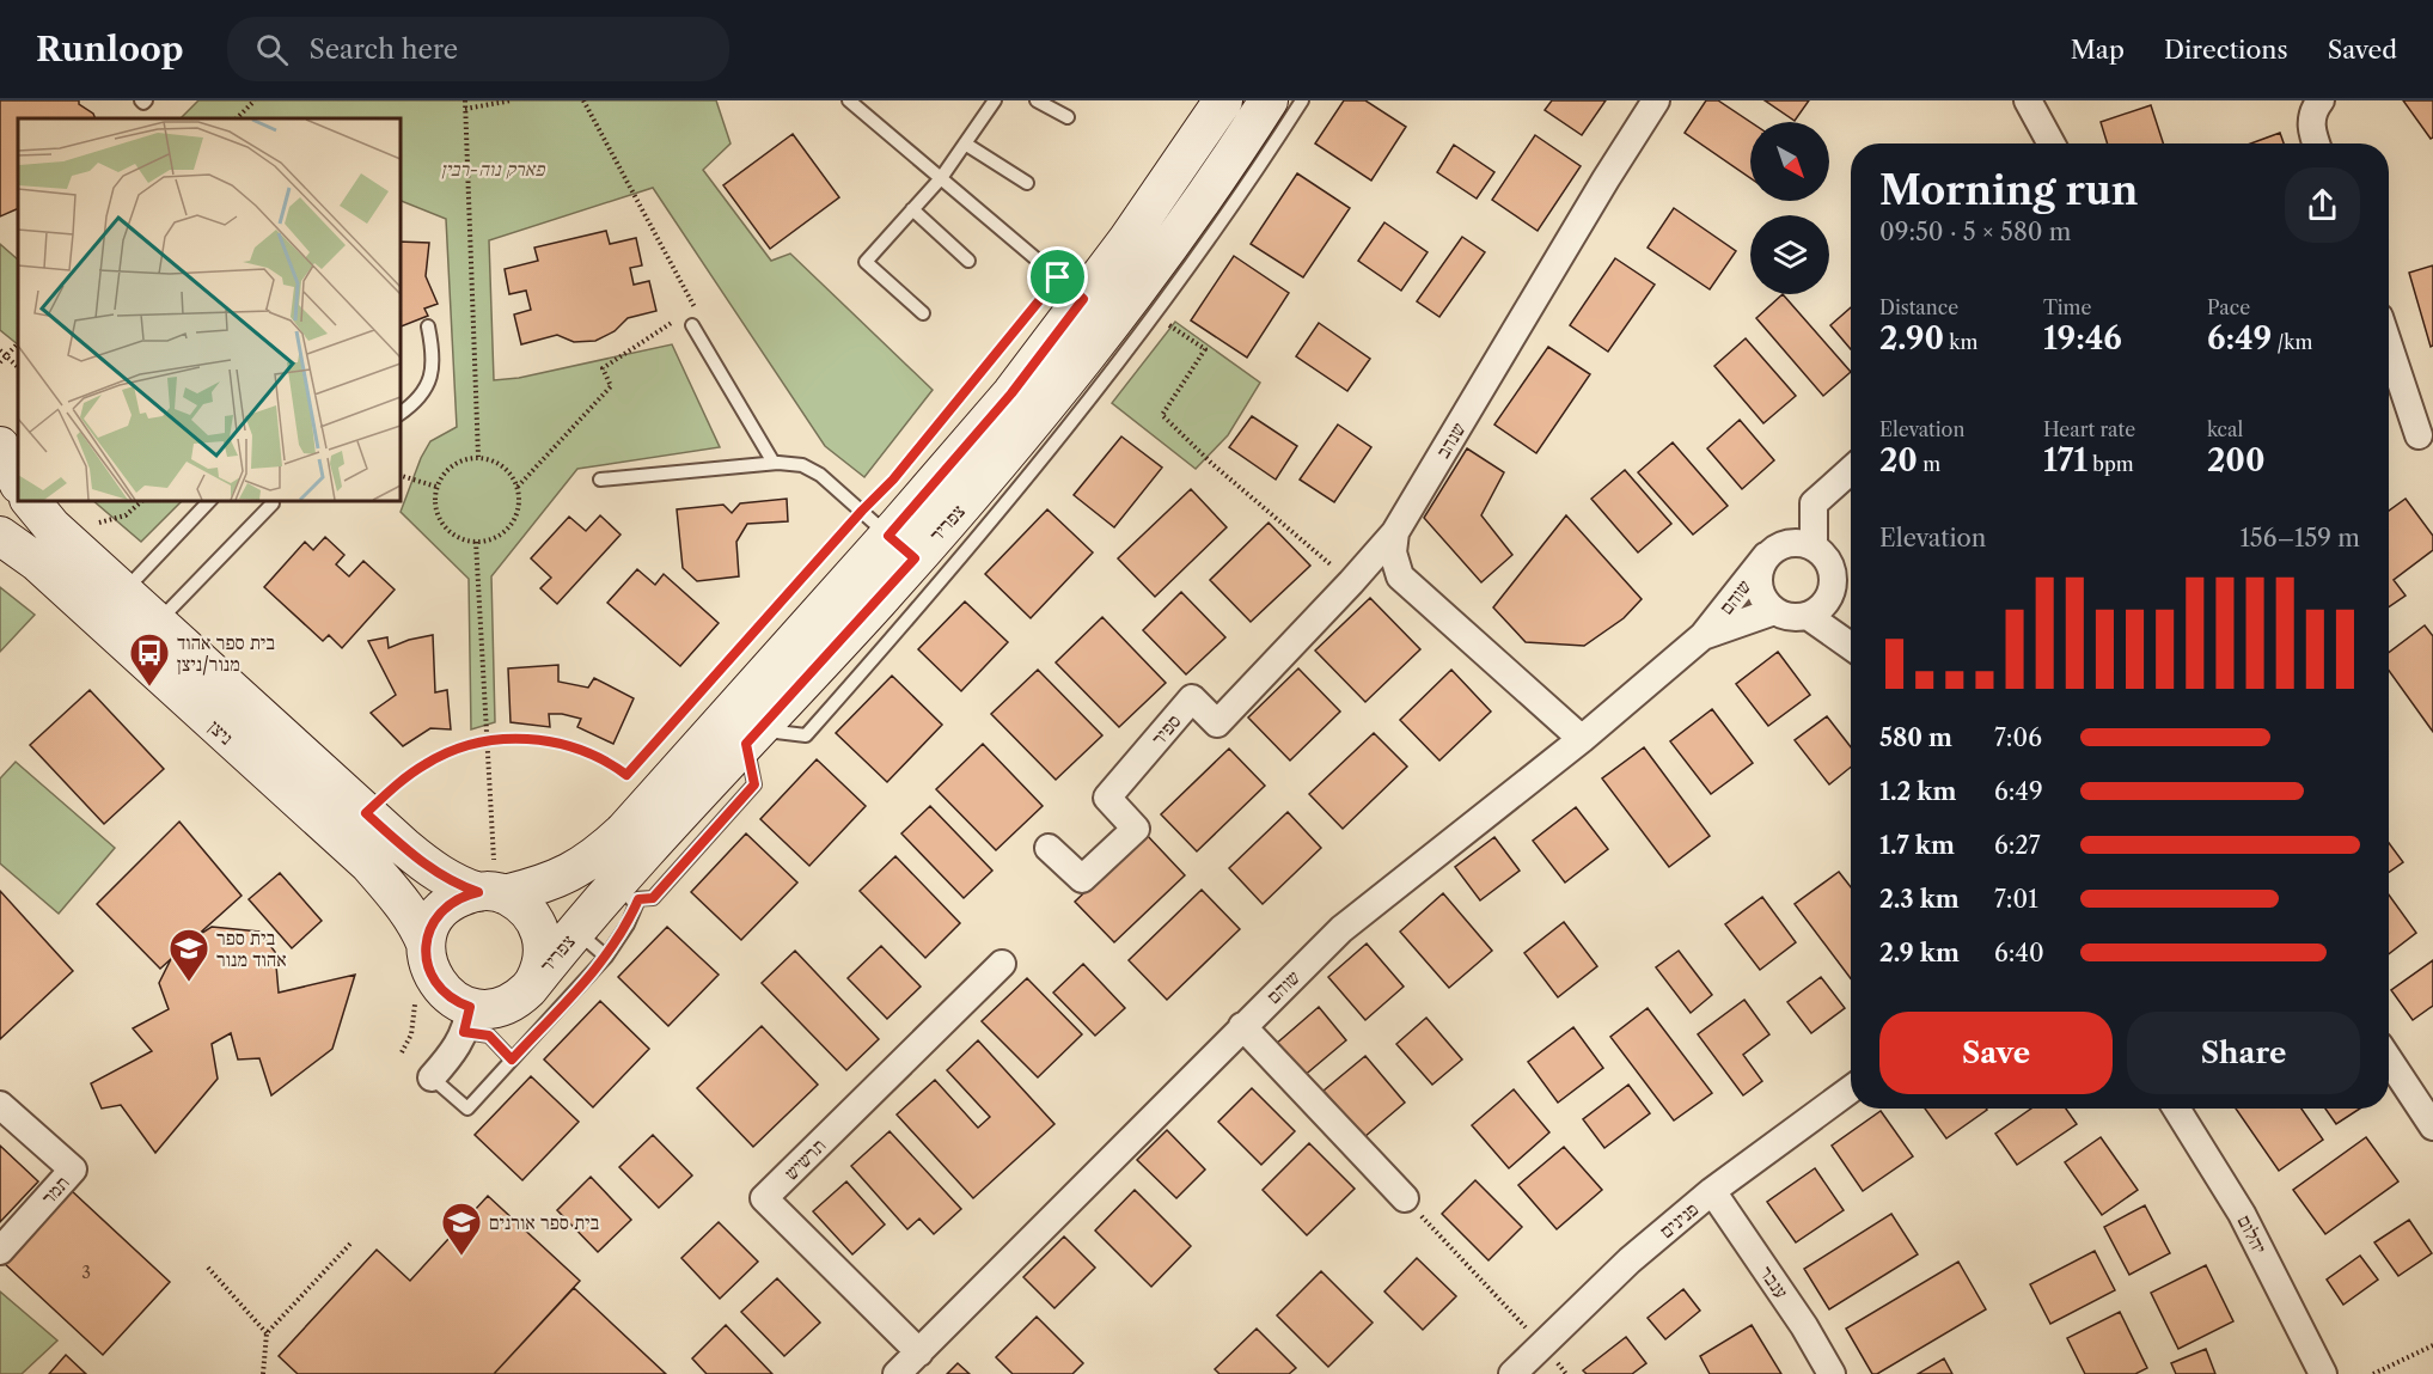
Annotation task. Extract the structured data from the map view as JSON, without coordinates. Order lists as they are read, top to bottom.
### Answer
{
  "streets": {
    "street": [
      "שנהב",
      "צפריר",
      "שוהם",
      "ספיר",
      "ניצן",
      "תרשיש",
      "תמר",
      "פנינים",
      "יהלום",
      "ענבר"
    ]
  },
  "crossings": [
    ["שנהב", "ספיר"],
    ["צפריר", "ניצן"],
    ["שוהם", "תרשיש"],
    ["פנינים", "ענבר"]
  ],
  "parks": ["פארק נוה-רבין"],
  "places": {
    "bus stop": ["בית ספר אהוד מנור/ניצן"],
    "school or university": ["בית ספר אהוד מנור", "בית ספר אורנים"]
  },
  "house_numbers": ["3"],
  "north": "bottom right",
  "page": {
    "header": "Runloop",
    "search": "Search here",
    "nav": ["Map", "Directions", "Saved"],
    "heading": ["Morning run", "09:50 · 5 × 580 m"],
    "stats": [
      ["Distance", "2.90 km"],
      ["Time", "19:46"],
      ["Pace", "6:49 /km"],
      ["Elevation", "20 m"],
      ["Heart rate", "171 bpm"],
      ["kcal", "200"]
    ],
    "chart": ["Elevation", "156–159 m"],
    "list": [
      {
        "name": "580 m",
        "note": "7:06"
      },
      {
        "name": "1.2 km",
        "note": "6:49"
      },
      {
        "name": "1.7 km",
        "note": "6:27"
      },
      {
        "name": "2.3 km",
        "note": "7:01"
      },
      {
        "name": "2.9 km",
        "note": "6:40"
      }
    ],
    "buttons": ["Save", "Share"]
  }
}
